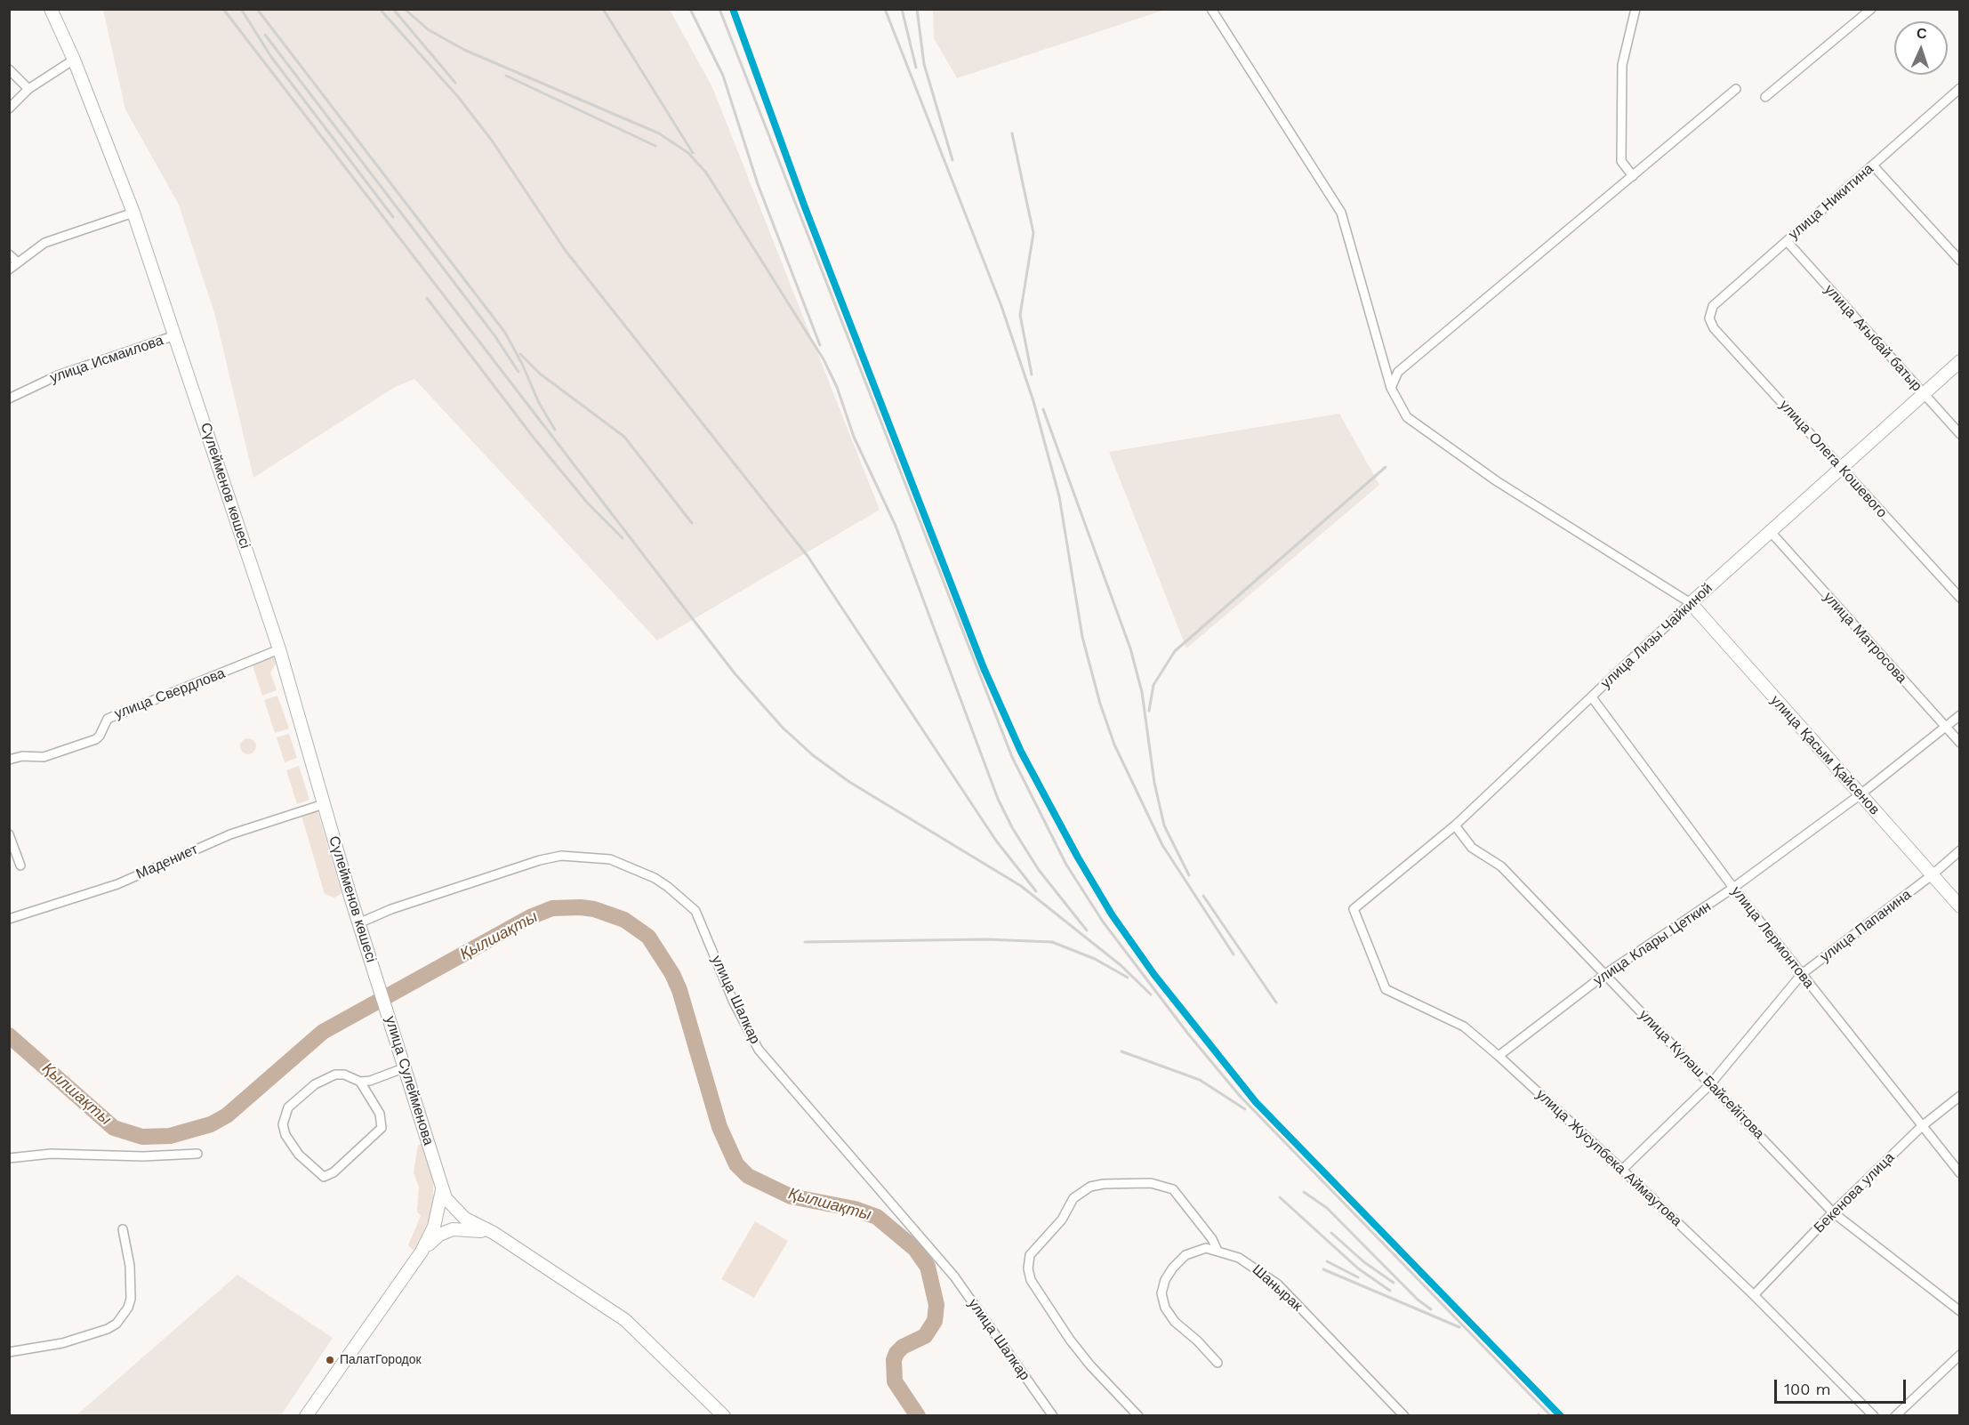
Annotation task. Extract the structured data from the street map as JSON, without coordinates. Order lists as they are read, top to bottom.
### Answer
{
  "streets": {
    "street": [
      "улица Никитина",
      "улица Ағыбай батыр",
      "улица Исмаилова",
      "улица Олега Кошевого",
      "Сүлейменов көшесі",
      "улица Лизы Чайкиной",
      "улица Матросова",
      "улица Свердлова",
      "улица Қасым Қайсенов",
      "Мадениет",
      "улица Папанина",
      "улица Лермонтова",
      "улица Клары Цеткин",
      "улица Шалкар",
      "улица Күләш Байсейітова",
      "улица Сулейменова",
      "улица Жусупбека Аймаутова",
      "Бекенова улица",
      "Шанырак"
    ]
  },
  "crossings": [
    ["улица Никитина", "улица Ағыбай батыр"],
    ["улица Никитина", "улица Олега Кошевого"],
    ["улица Ағыбай батыр", "улица Лизы Чайкиной"],
    ["улица Исмаилова", "Сүлейменов көшесі"],
    ["улица Олега Кошевого", "улица Лизы Чайкиной"],
    ["Сүлейменов көшесі", "улица Свердлова"],
    ["Сүлейменов көшесі", "Мадениет"],
    ["Сүлейменов көшесі", "улица Шалкар"],
    ["Сүлейменов көшесі", "улица Сулейменова"],
    ["улица Лизы Чайкиной", "улица Матросова"],
    ["улица Лизы Чайкиной", "улица Қасым Қайсенов"],
    ["улица Лизы Чайкиной", "улица Лермонтова"],
    ["улица Лизы Чайкиной", "улица Күләш Байсейітова"],
    ["улица Лизы Чайкиной", "улица Жусупбека Аймаутова"],
    ["улица Матросова", "улица Клары Цеткин"],
    ["улица Қасым Қайсенов", "улица Папанина"],
    ["улица Қасым Қайсенов", "улица Клары Цеткин"],
    ["улица Папанина", "улица Лермонтова"],
    ["улица Папанина", "улица Күләш Байсейітова"],
    ["улица Папанина", "улица Жусупбека Аймаутова"],
    ["улица Лермонтова", "улица Клары Цеткин"],
    ["улица Лермонтова", "Бекенова улица"],
    ["улица Клары Цеткин", "улица Күләш Байсейітова"],
    ["улица Клары Цеткин", "улица Жусупбека Аймаутова"],
    ["улица Күләш Байсейітова", "Бекенова улица"],
    ["улица Жусупбека Аймаутова", "Бекенова улица"]
  ],
  "water": ["Қылшақты"],
  "places": ["ПалатГородок"],
  "scale_bar": "100 m",
  "north": "top"
}
